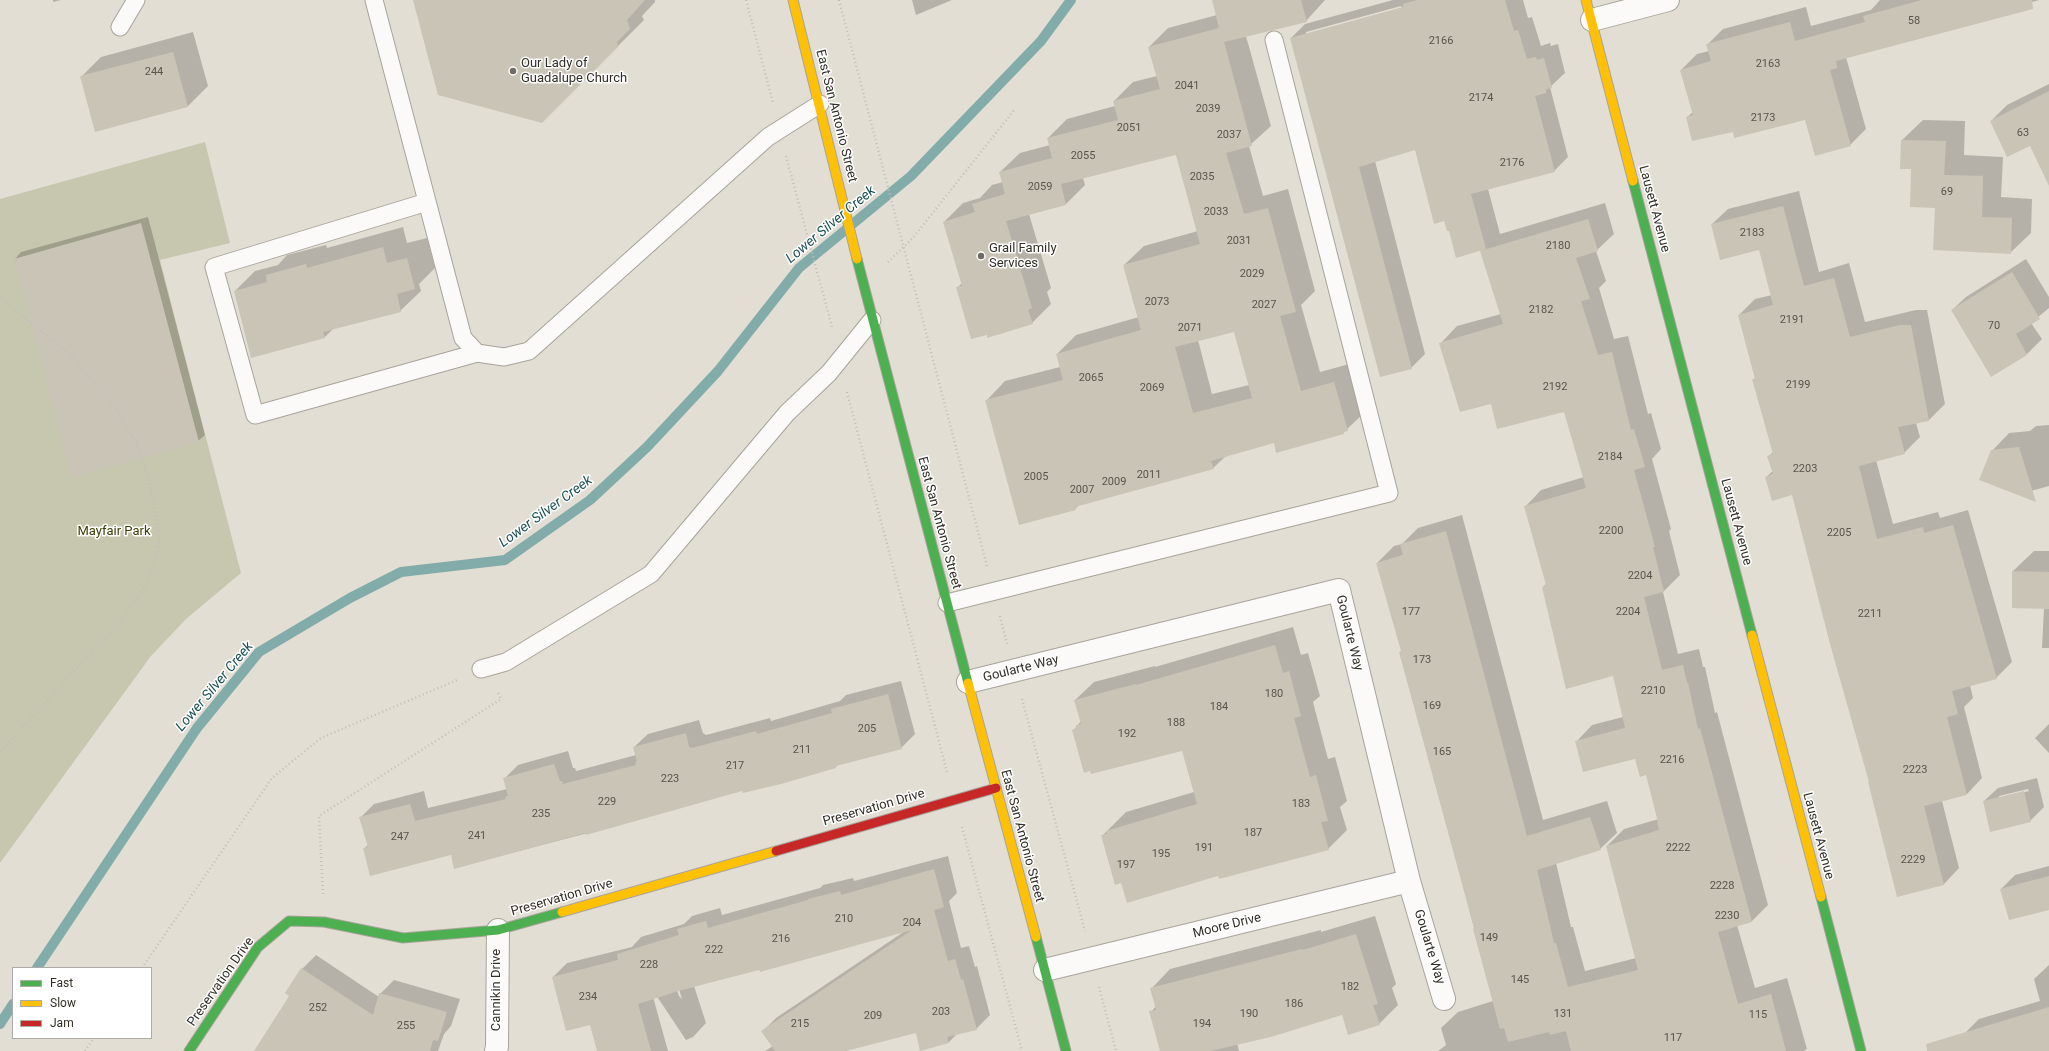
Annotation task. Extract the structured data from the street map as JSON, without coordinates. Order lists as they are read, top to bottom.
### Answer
{
  "streets": {
    "street": [
      "East San Antonio Street",
      "Lausett Avenue",
      "Goularte Way",
      "Preservation Drive",
      "Moore Drive",
      "Cannikin Drive"
    ]
  },
  "crossings": [
    ["East San Antonio Street", "Goularte Way"],
    ["East San Antonio Street", "Preservation Drive"],
    ["East San Antonio Street", "Moore Drive"],
    ["Goularte Way", "Moore Drive"],
    ["Preservation Drive", "Cannikin Drive"]
  ],
  "water": ["Lower Silver Creek"],
  "parks": ["Mayfair Park"],
  "places": ["Our Lady of Guadalupe Church", "Grail Family Services"],
  "house_numbers": [
    "58",
    "2166",
    "2163",
    "244",
    "2041",
    "2174",
    "2039",
    "2173",
    "2051",
    "63",
    "2037",
    "2055",
    "2176",
    "2035",
    "2059",
    "69",
    "2033",
    "2183",
    "2031",
    "2180",
    "2029",
    "2073",
    "2027",
    "2182",
    "2191",
    "70",
    "2071",
    "2065",
    "2199",
    "2192",
    "2069",
    "2184",
    "2203",
    "2011",
    "2005",
    "2009",
    "2007",
    "2200",
    "2205",
    "2204",
    "177",
    "2204",
    "2211",
    "173",
    "2210",
    "180",
    "169",
    "184",
    "188",
    "205",
    "192",
    "211",
    "165",
    "2216",
    "217",
    "2223",
    "223",
    "229",
    "183",
    "235",
    "187",
    "241",
    "247",
    "191",
    "2222",
    "195",
    "2229",
    "197",
    "2228",
    "2230",
    "210",
    "204",
    "149",
    "216",
    "222",
    "228",
    "145",
    "182",
    "234",
    "186",
    "252",
    "203",
    "190",
    "131",
    "115",
    "209",
    "215",
    "194",
    "255",
    "117"
  ],
  "legend": ["Fast", "Slow", "Jam"]
}
